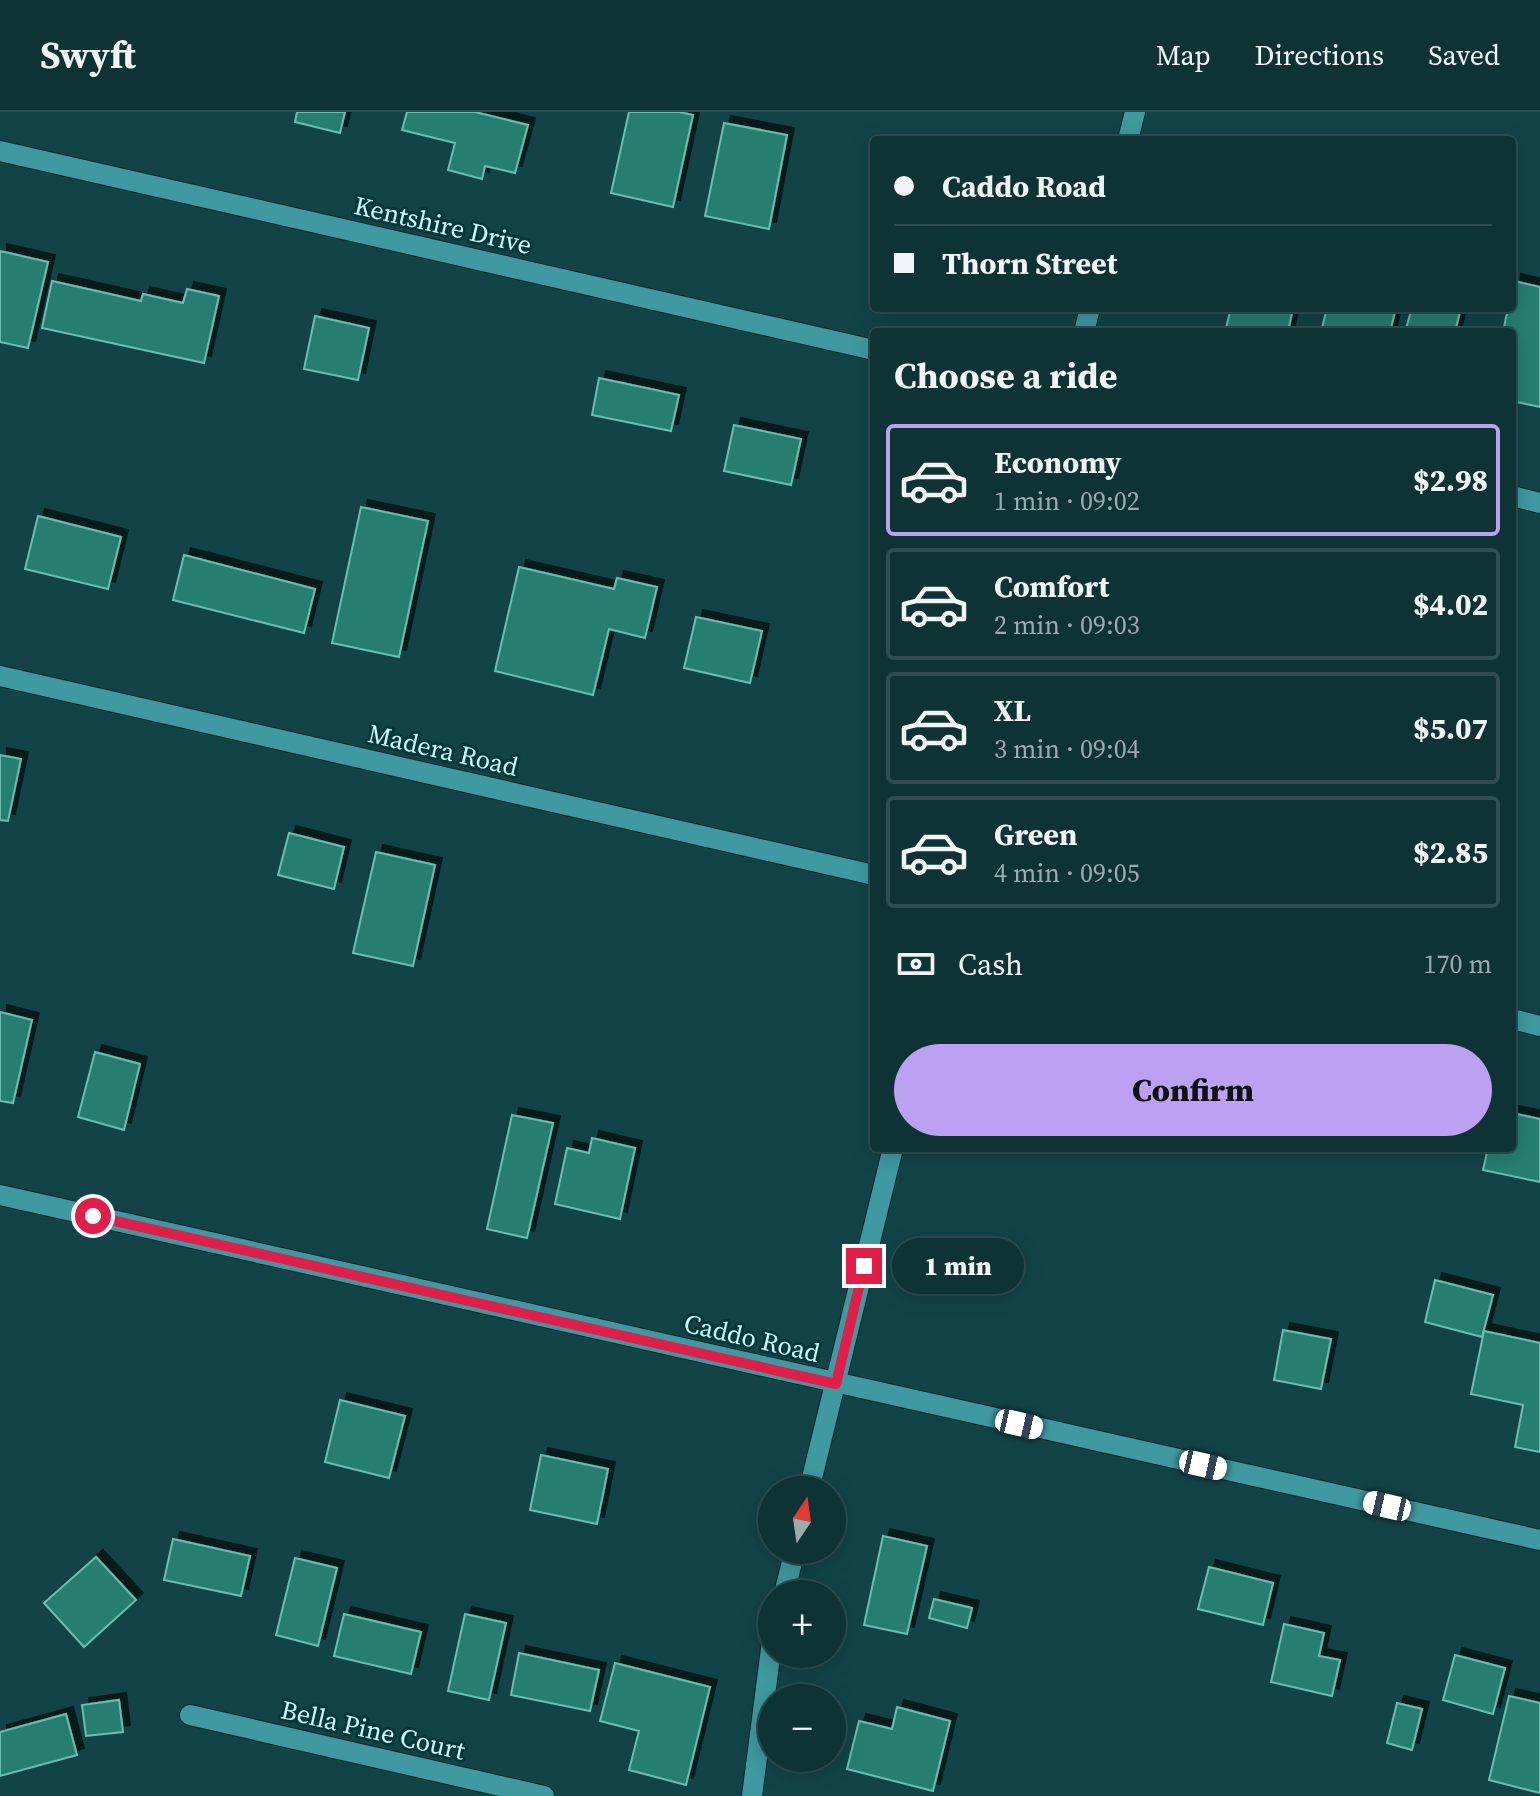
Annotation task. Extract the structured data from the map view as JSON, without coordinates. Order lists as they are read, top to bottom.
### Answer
{
  "streets": {
    "street": [
      "Kentshire Drive",
      "Madera Road",
      "Caddo Road",
      "Bella Pine Court"
    ]
  },
  "north": "top",
  "page": {
    "header": "Swyft",
    "nav": ["Map", "Directions", "Saved"],
    "banner": ["Caddo Road", "Thorn Street"],
    "heading": "Choose a ride",
    "list": [
      {
        "name": "Economy",
        "note": "1 min · 09:02",
        "value": "$2.98"
      },
      {
        "name": "Comfort",
        "note": "2 min · 09:03",
        "value": "$4.02"
      },
      {
        "name": "XL",
        "note": "3 min · 09:04",
        "value": "$5.07"
      },
      {
        "name": "Green",
        "note": "4 min · 09:05",
        "value": "$2.85"
      }
    ],
    "pay": ["Cash", "170 m"],
    "buttons": "Confirm",
    "bubble": "1 min",
    "map_buttons": ["+", "−"]
  }
}
